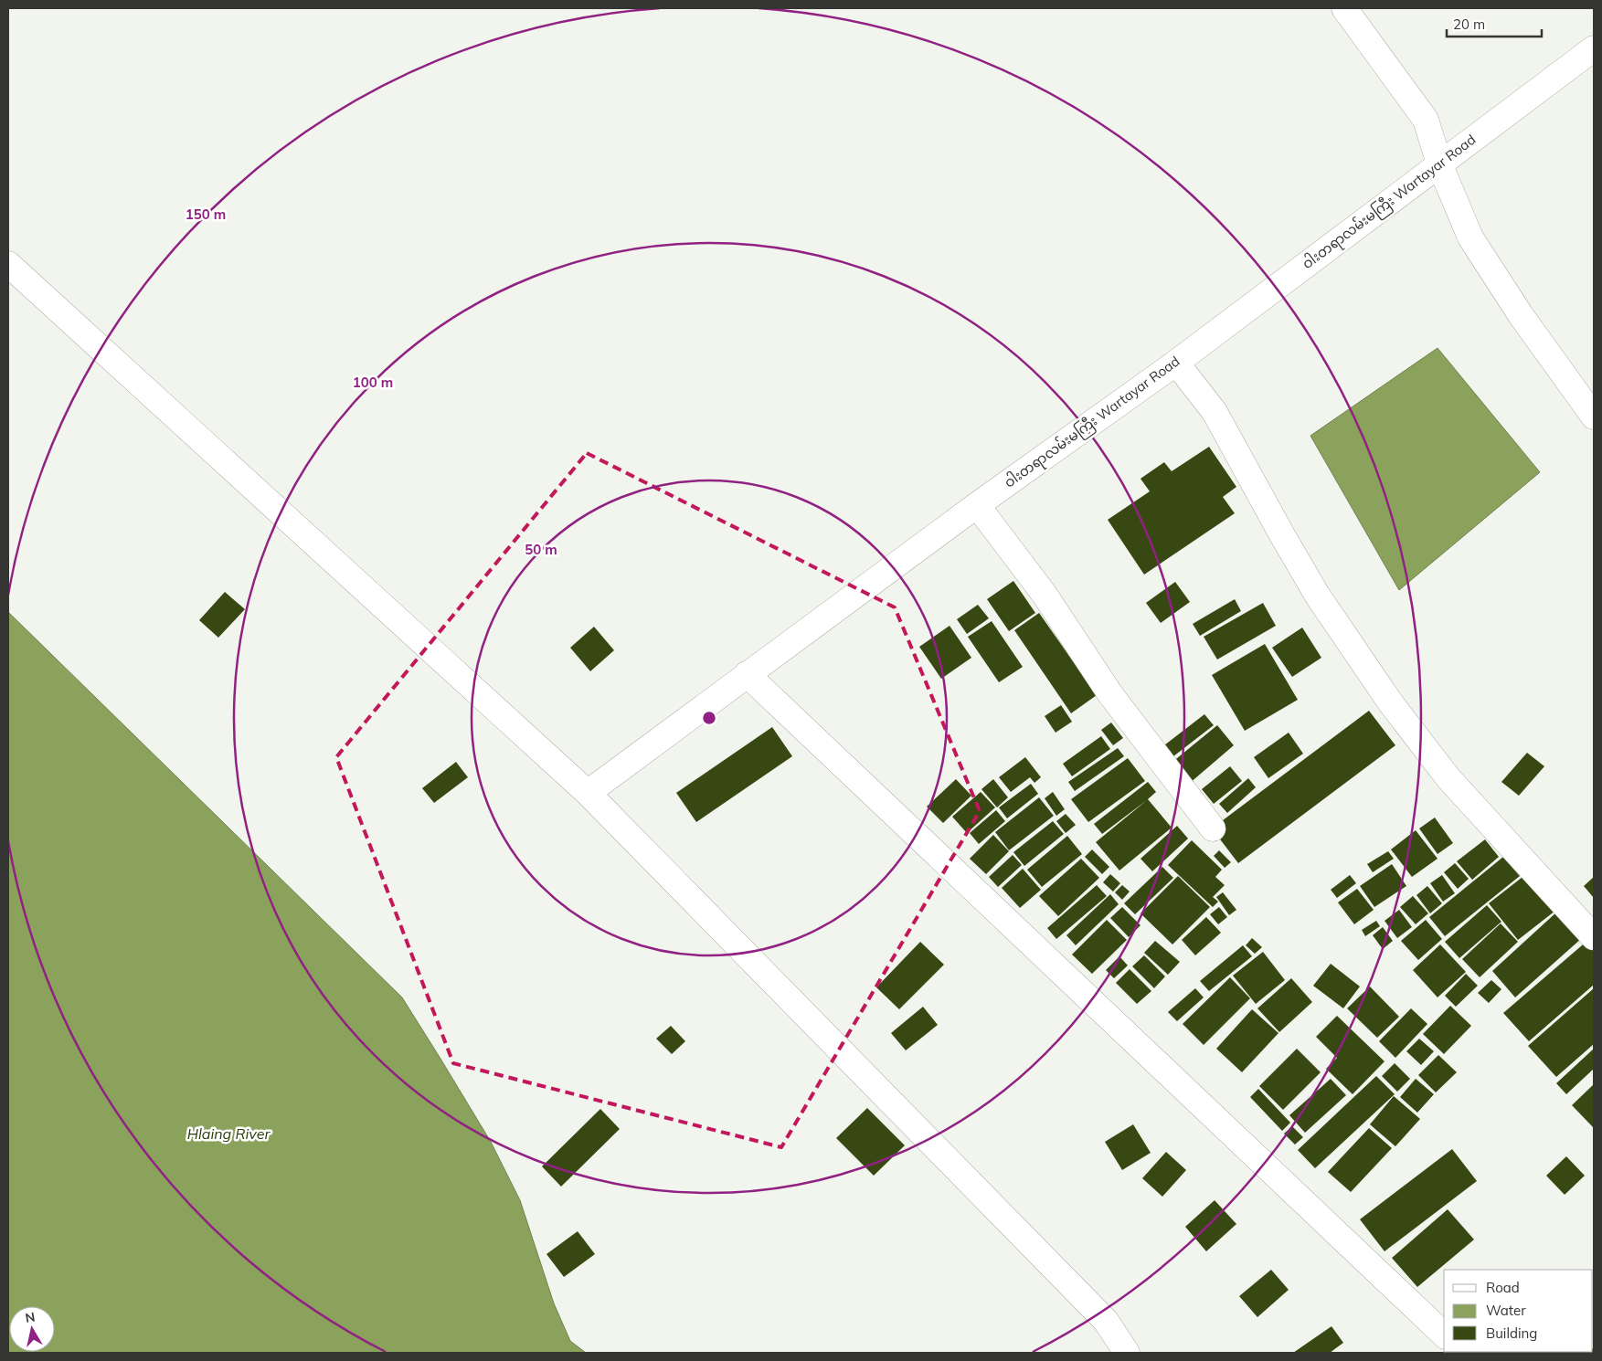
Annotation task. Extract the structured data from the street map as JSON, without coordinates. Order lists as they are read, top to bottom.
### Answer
{
  "streets": {
    "street": ["ဝါးတရာလမ်းမကြီး Wartayar Road"]
  },
  "water": ["Hlaing River"],
  "legend": ["Road", "Water", "Building"],
  "scale_bar": "20 m",
  "north": "top",
  "rings": ["150 m", "100 m", "50 m"]
}
